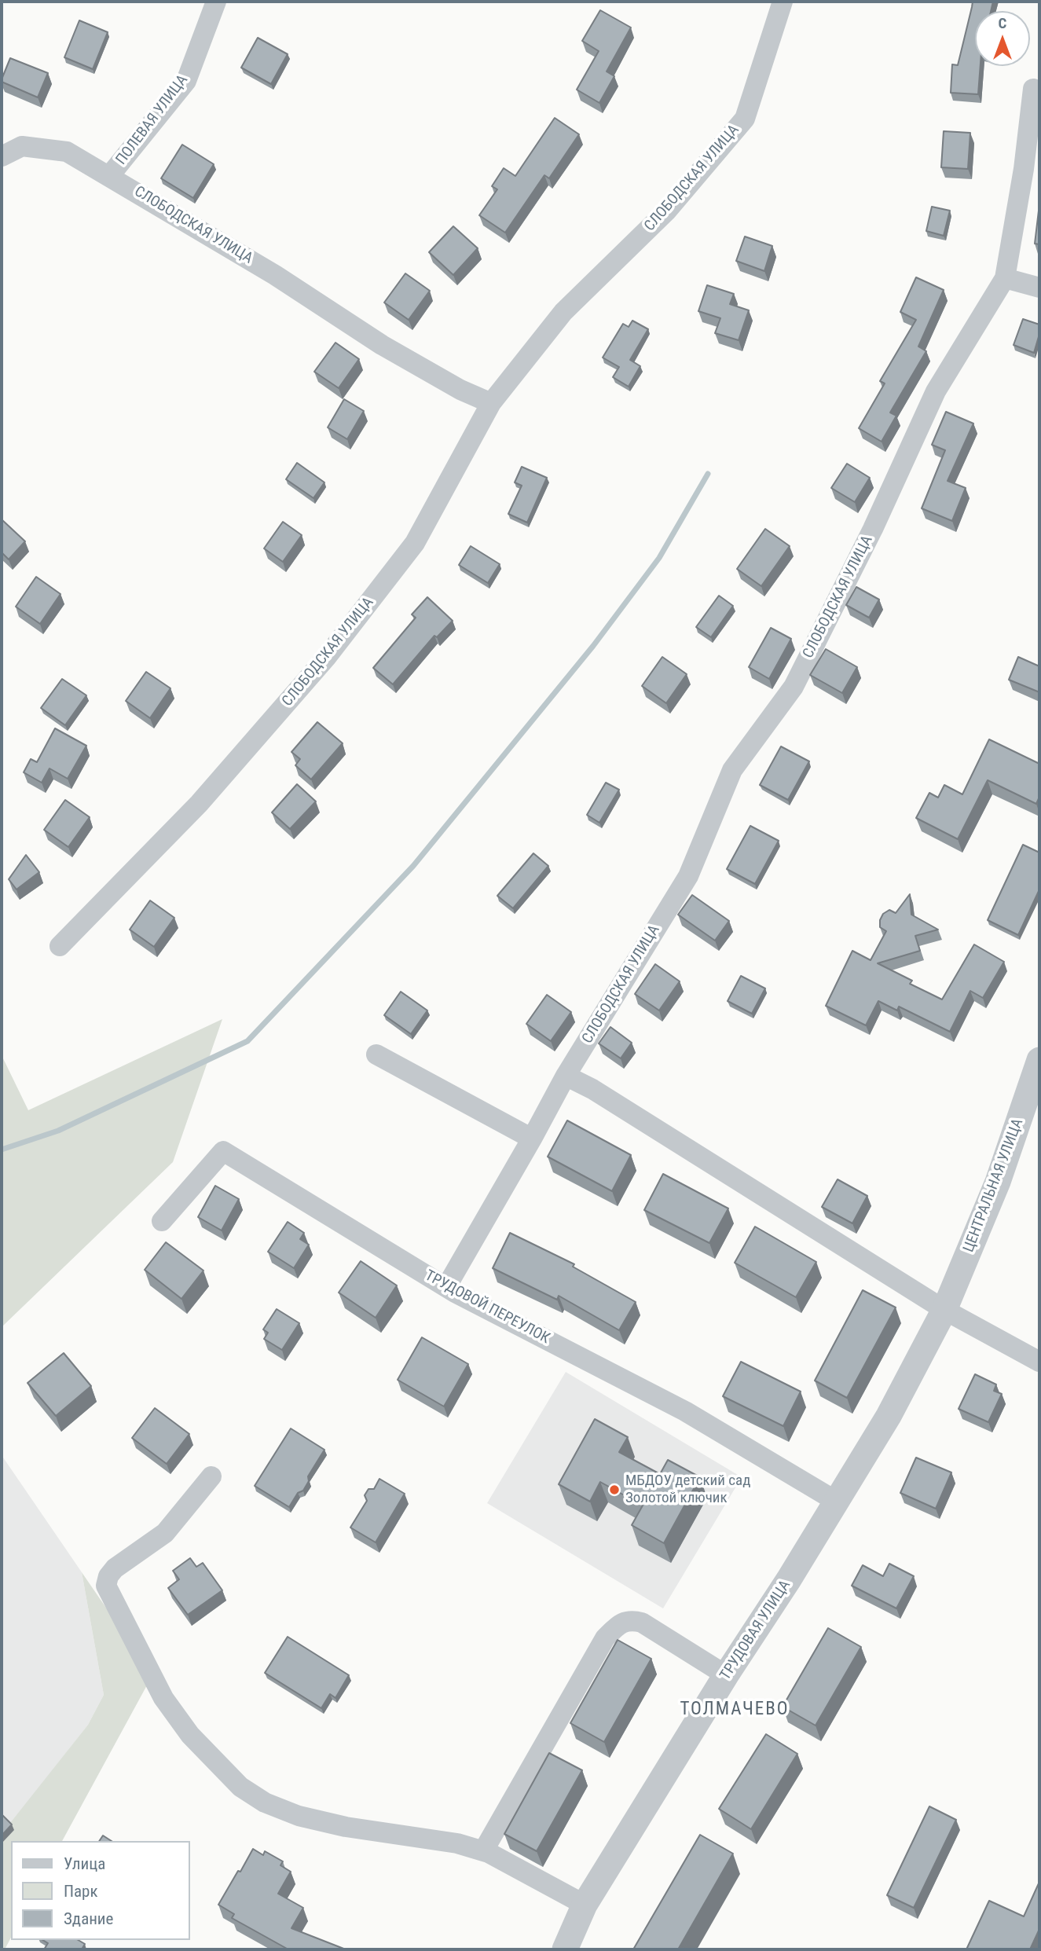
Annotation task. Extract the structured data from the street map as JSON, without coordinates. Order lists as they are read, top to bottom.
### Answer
{
  "streets": {
    "street": [
      "ПОЛЕВАЯ УЛИЦА",
      "СЛОБОДСКАЯ УЛИЦА",
      "ЦЕНТРАЛЬНАЯ УЛИЦА",
      "ТРУДОВОЙ ПЕРЕУЛОК",
      "ТРУДОВАЯ УЛИЦА"
    ]
  },
  "crossings": [
    ["ПОЛЕВАЯ УЛИЦА", "СЛОБОДСКАЯ УЛИЦА"],
    ["ЦЕНТРАЛЬНАЯ УЛИЦА", "ТРУДОВАЯ УЛИЦА"],
    ["ТРУДОВОЙ ПЕРЕУЛОК", "ТРУДОВАЯ УЛИЦА"]
  ],
  "districts": ["ТОЛМАЧЕВО"],
  "places": ["МБДОУ детский сад Золотой ключик"],
  "legend": ["Улица", "Парк", "Здание"],
  "north": "top"
}
